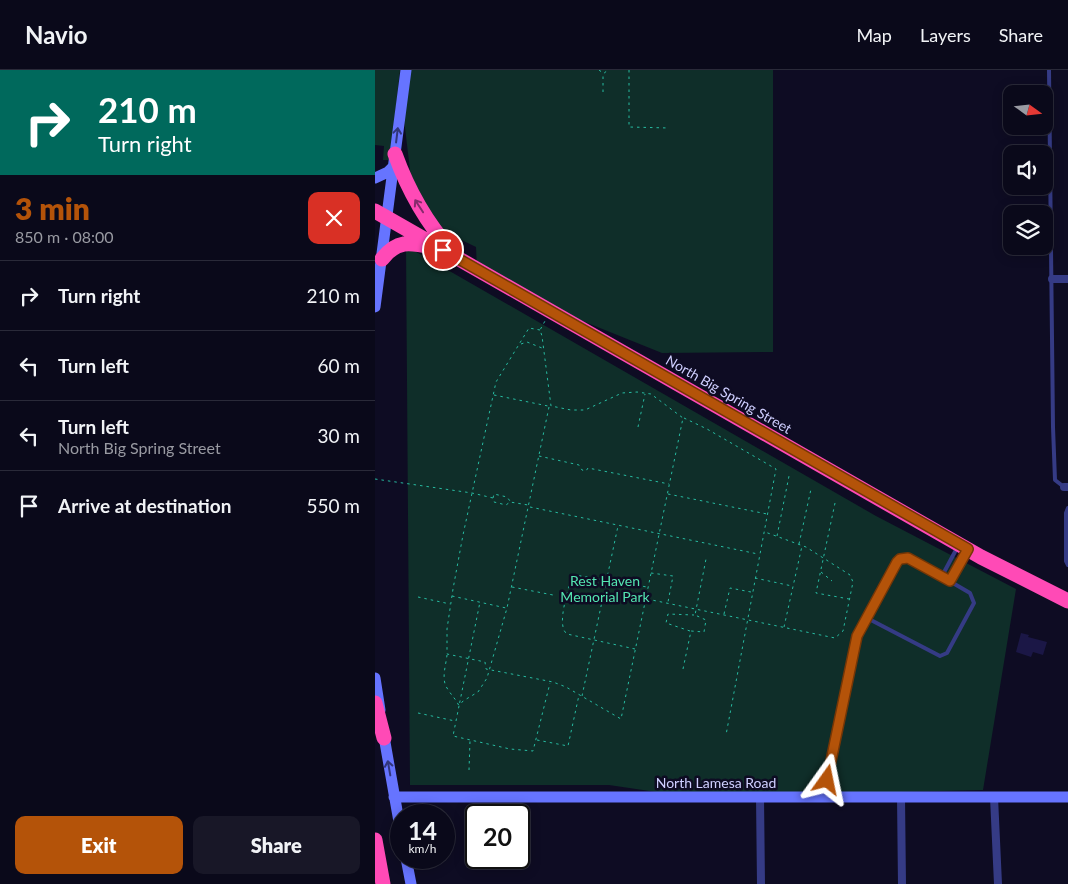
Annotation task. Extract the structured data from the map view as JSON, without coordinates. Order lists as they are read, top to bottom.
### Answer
{
  "streets": {
    "highway": ["North Big Spring Street"],
    "street": ["North Lamesa Road"]
  },
  "parks": ["Rest Haven Memorial Park"],
  "north": "right",
  "page": {
    "header": "Navio",
    "nav": ["Map", "Layers", "Share"],
    "turn": ["210 m", "Turn right"],
    "heading": ["3 min", "850 m · 08:00"],
    "list": [
      {
        "name": "Turn right",
        "value": "210 m"
      },
      {
        "name": "Turn left",
        "value": "60 m"
      },
      {
        "name": "Turn left",
        "note": "North Big Spring Street",
        "value": "30 m"
      },
      {
        "name": "Arrive at destination",
        "value": "550 m"
      }
    ],
    "speed": "14 km/h",
    "limit": "20",
    "buttons": ["Exit", "Share"]
  }
}
